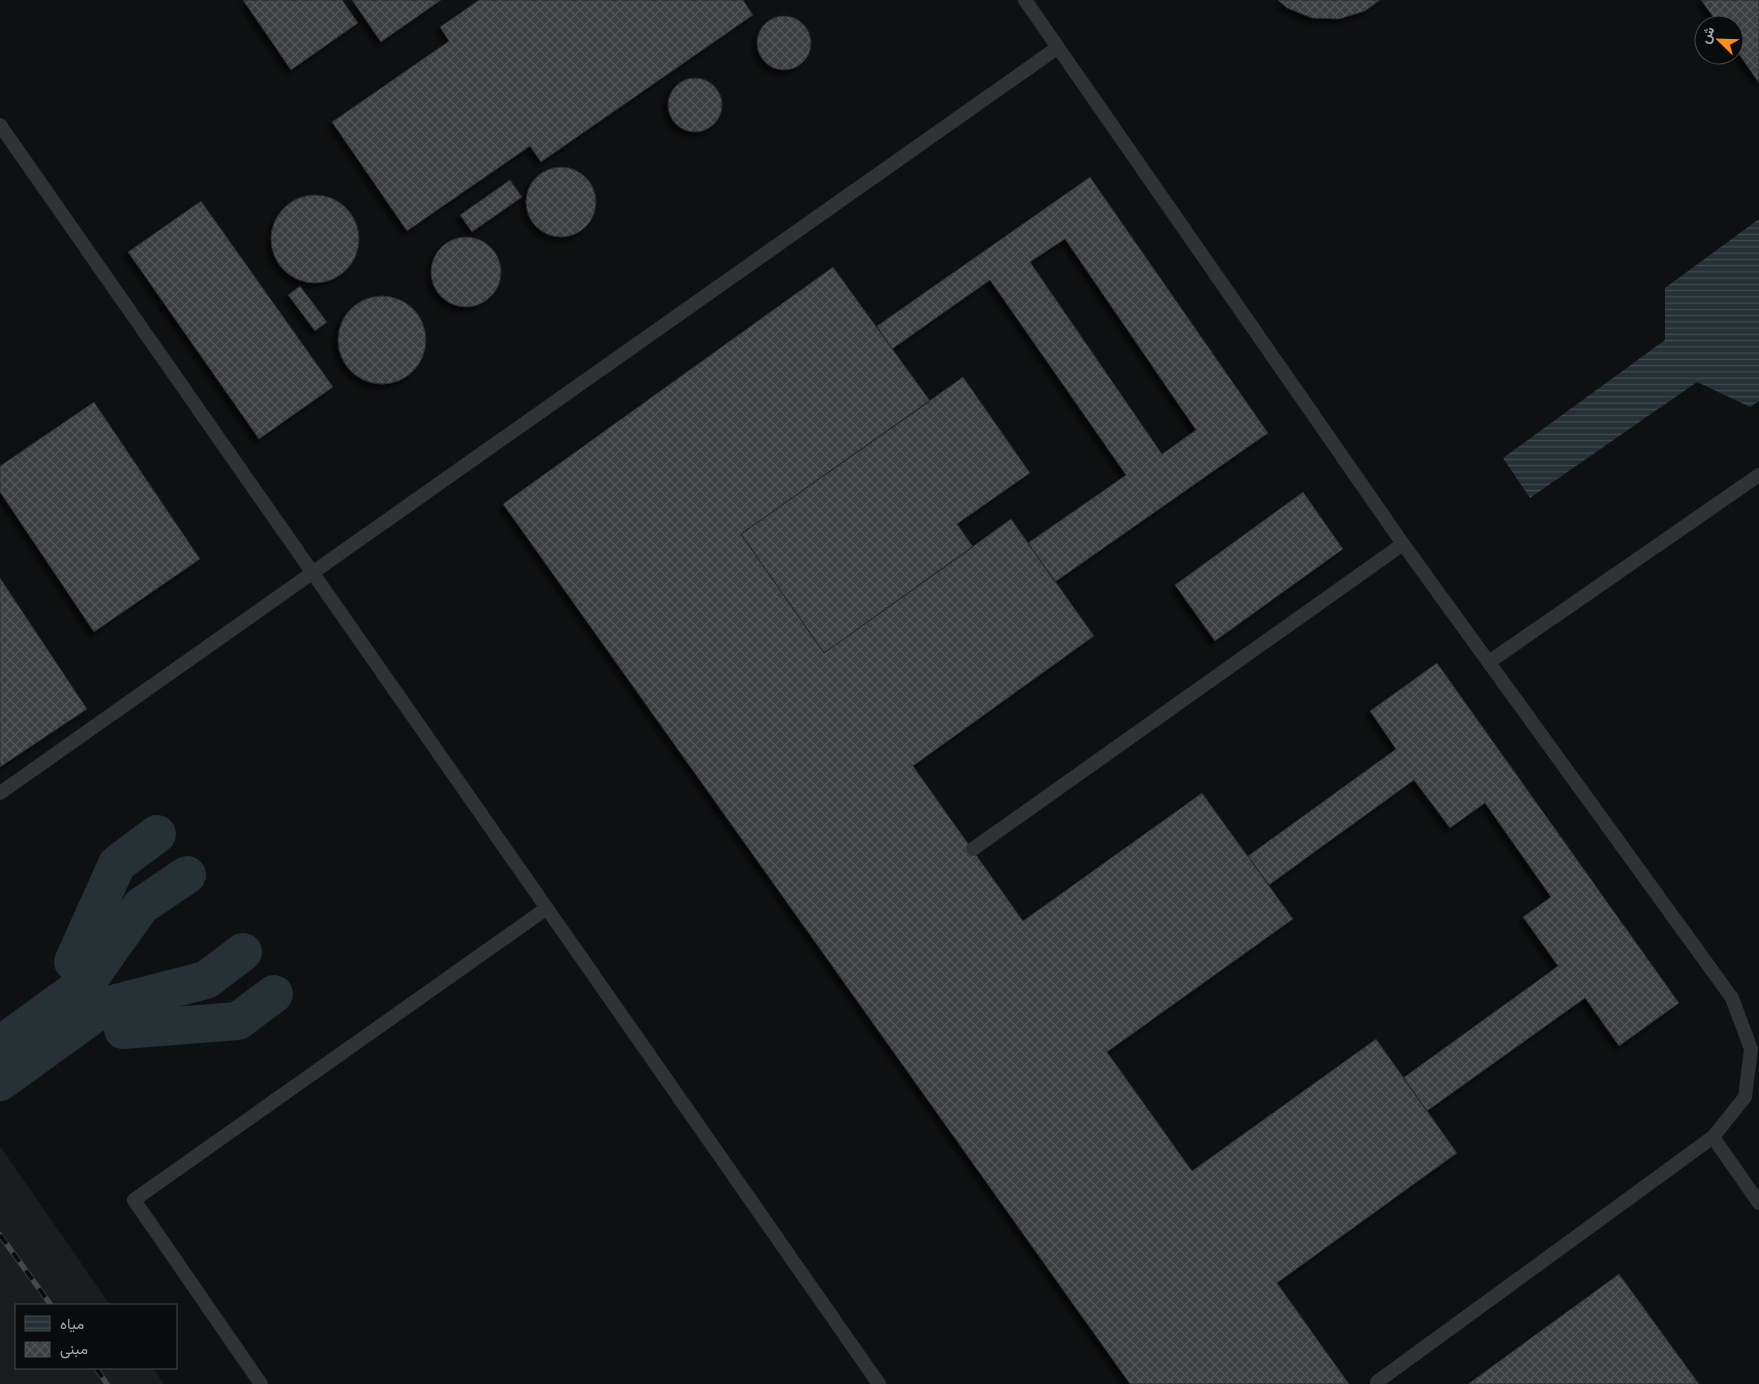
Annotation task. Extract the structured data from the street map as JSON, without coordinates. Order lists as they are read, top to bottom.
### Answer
{
  "legend": ["مياه", "مبنى"],
  "north": "top left"
}
